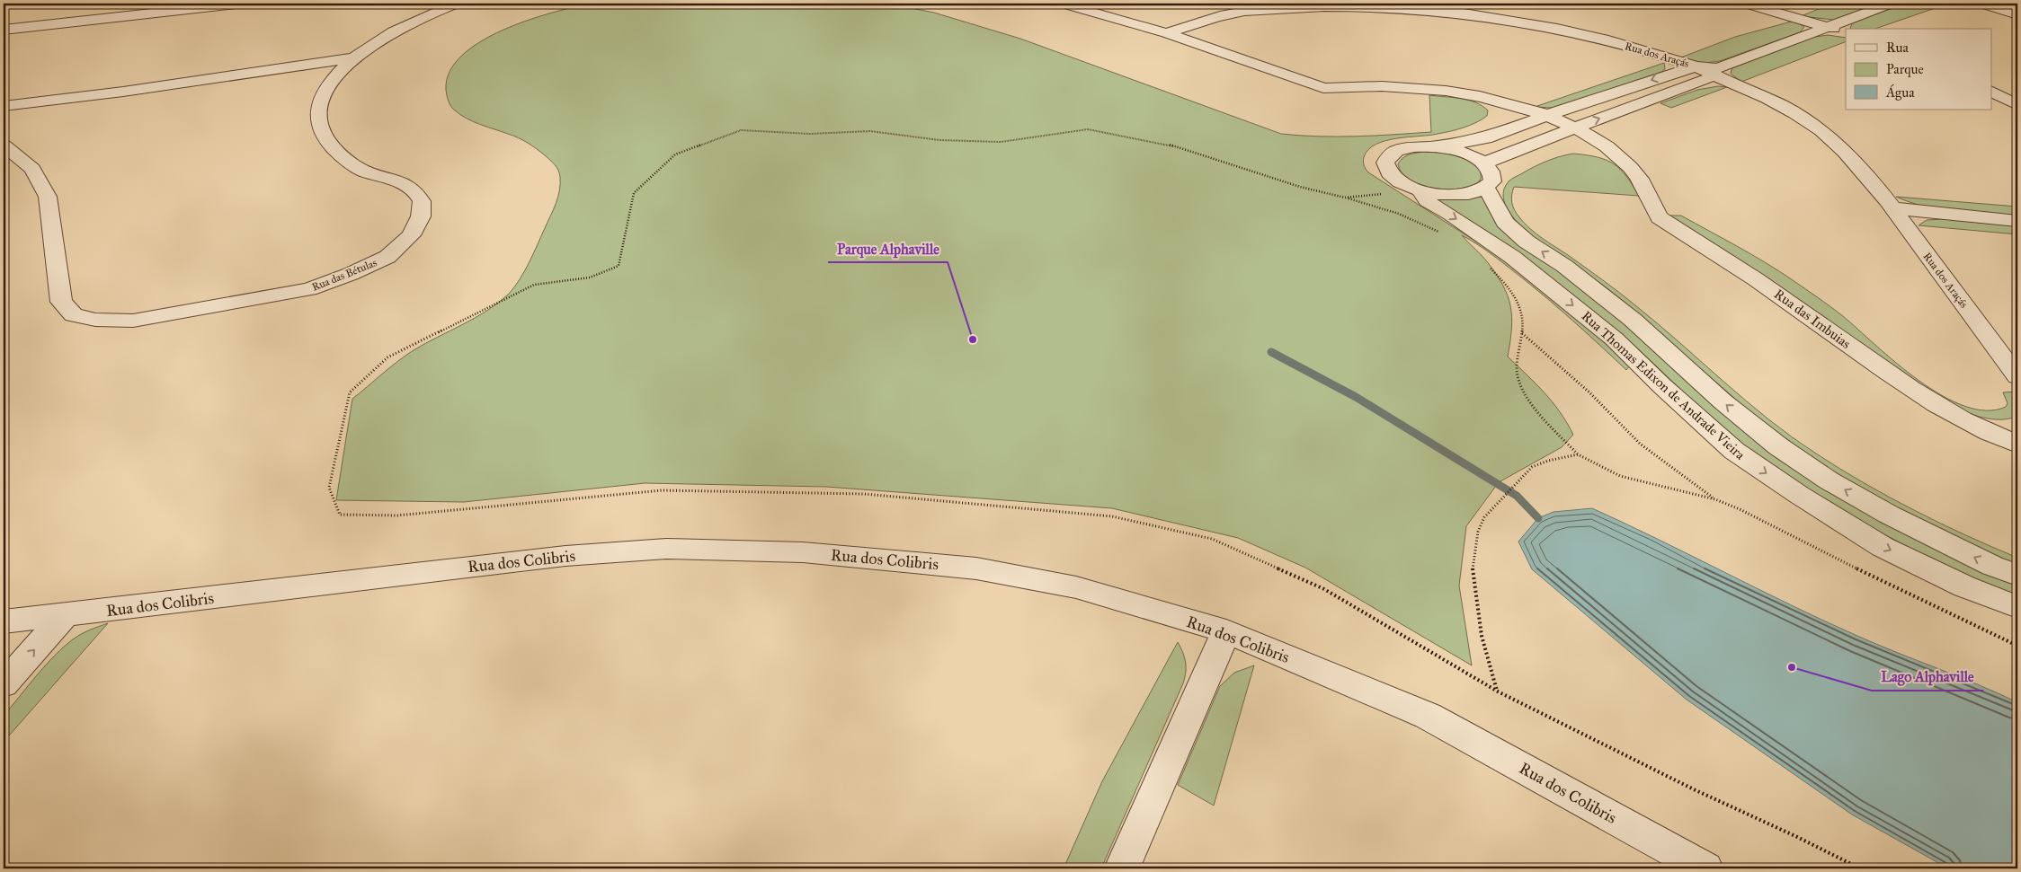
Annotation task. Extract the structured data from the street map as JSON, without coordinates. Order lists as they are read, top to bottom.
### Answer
{
  "streets": {
    "street": [
      "Rua dos Araçás",
      "Rua das Bétulas",
      "Rua das Imbuias",
      "Rua Thomas Edixon de Andrade Vieira",
      "Rua dos Colibris"
    ]
  },
  "crossings": [
    ["Rua dos Araçás", "Rua das Imbuias"]
  ],
  "places": ["Parque Alphaville", "Lago Alphaville"],
  "legend": ["Rua", "Parque", "Água"]
}
